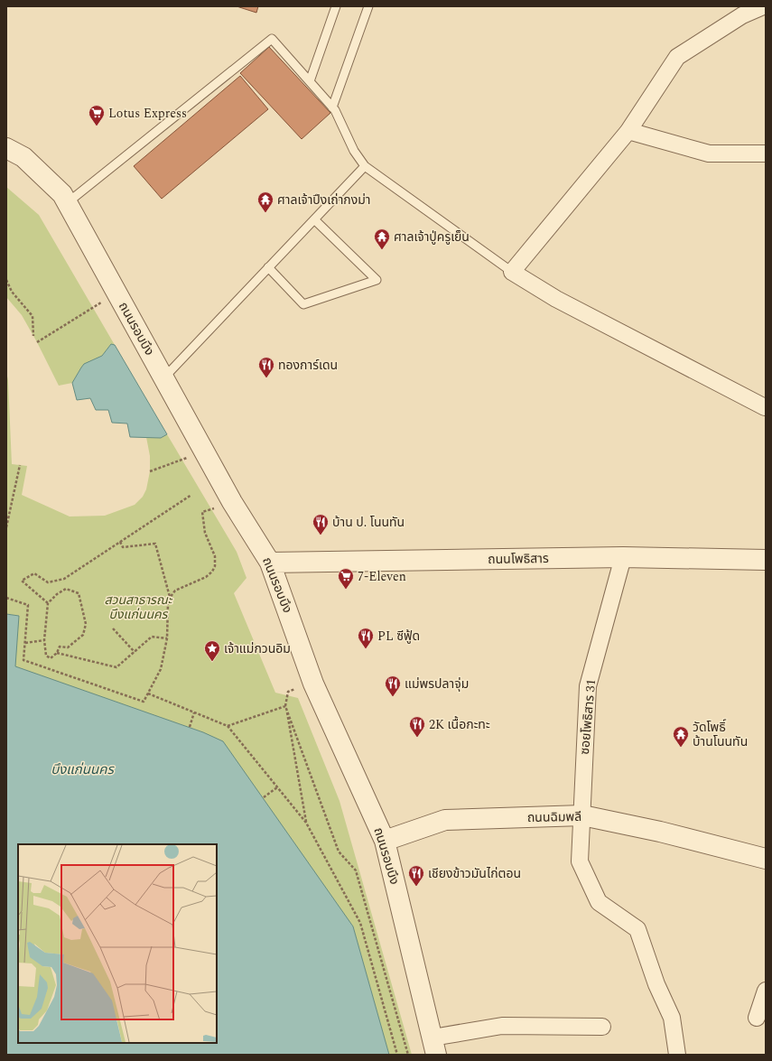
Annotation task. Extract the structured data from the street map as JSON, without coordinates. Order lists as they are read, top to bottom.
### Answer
{
  "streets": {
    "street": [
      "ถนนรอบบึง",
      "ถนนโพธิสาร",
      "ซอยโพธิสาร 31",
      "ถนนฉิมพลี"
    ]
  },
  "crossings": [
    ["ถนนรอบบึง", "ถนนโพธิสาร"],
    ["ถนนรอบบึง", "ถนนฉิมพลี"],
    ["ถนนโพธิสาร", "ซอยโพธิสาร 31"],
    ["ซอยโพธิสาร 31", "ถนนฉิมพลี"]
  ],
  "water": ["บึงแก่นนคร"],
  "parks": ["สวนสาธารณะ บึงแก่นนคร"],
  "places": {
    "supermarket": ["Lotus Express", "7-Eleven"],
    "temple": ["ศาลเจ้าปึงเถ่ากงม่า", "ศาลเจ้าปู่ครูเย็น", "วัดโพธิ์ บ้านโนนทัน"],
    "restaurant": [
      "ทองการ์เดน",
      "บ้าน ป. โนนทัน",
      "PL ซีฟู้ด",
      "แม่พรปลาจุ่ม",
      "2K เนื้อกะทะ",
      "เชียงข้าวมันไก่ตอน"
    ],
    "place": ["เจ้าแม่กวนอิม"]
  }
}
